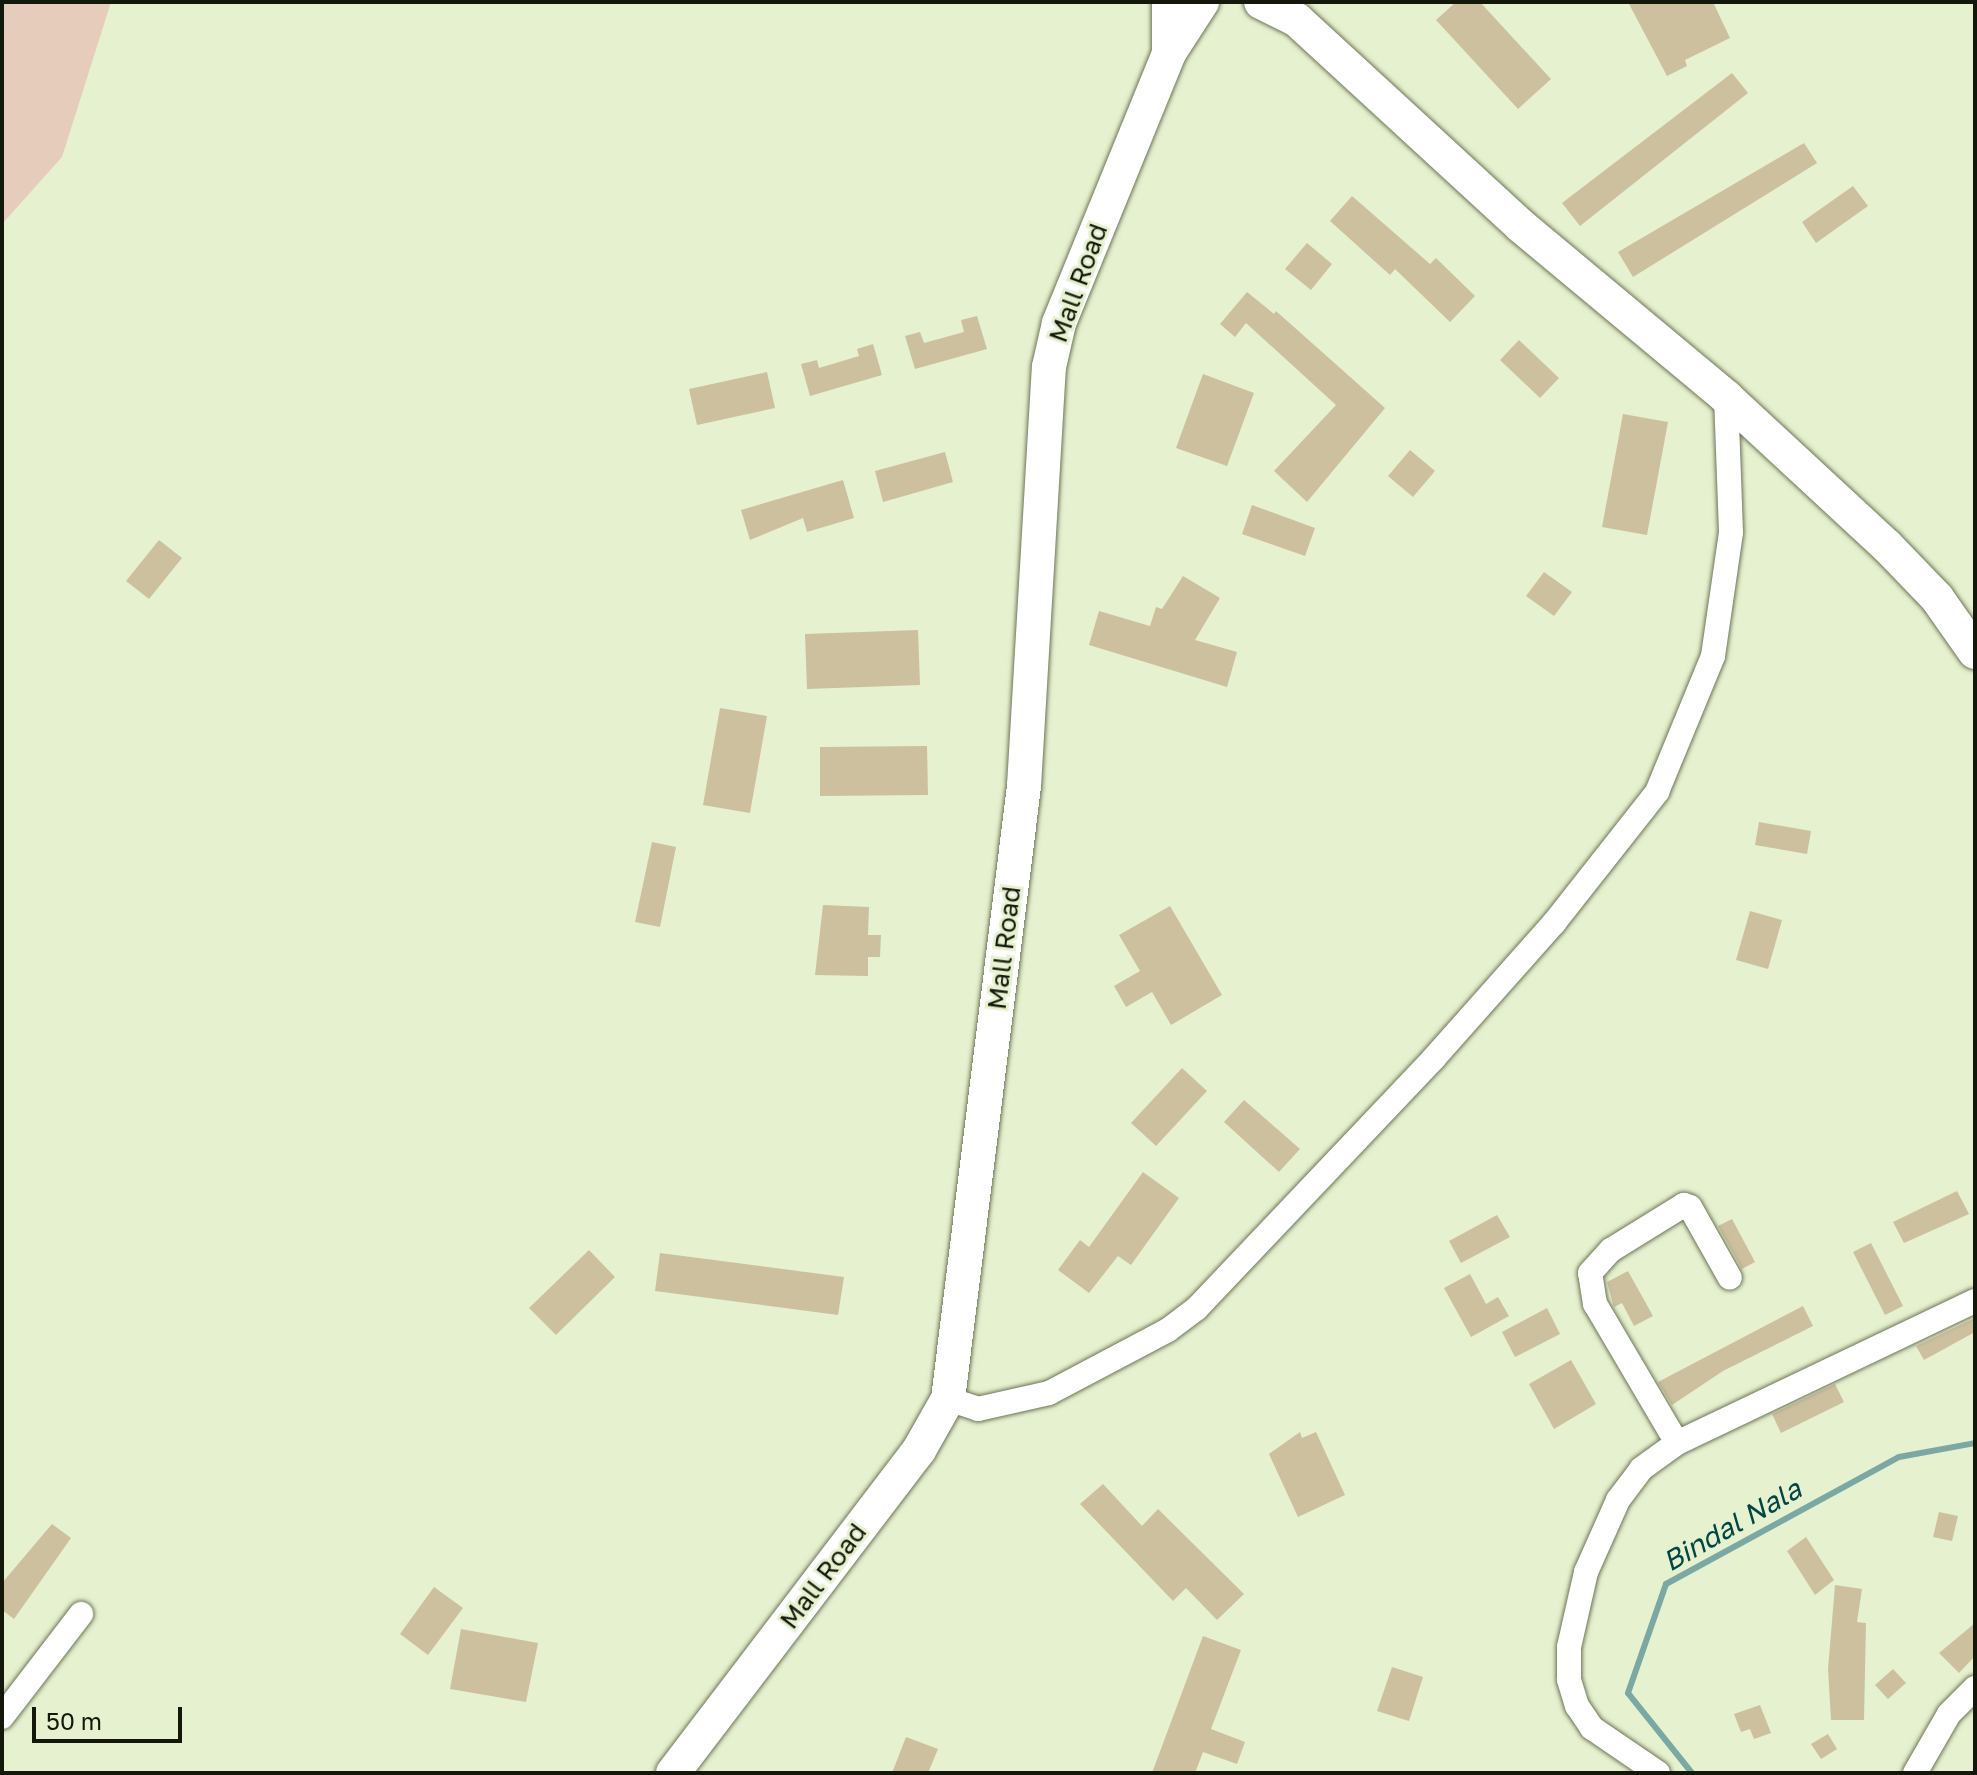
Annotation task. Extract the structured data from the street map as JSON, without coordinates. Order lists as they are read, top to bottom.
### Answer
{
  "streets": {
    "street": ["Mall Road"]
  },
  "water": ["Bindal Nala"],
  "scale_bar": "50 m"
}
